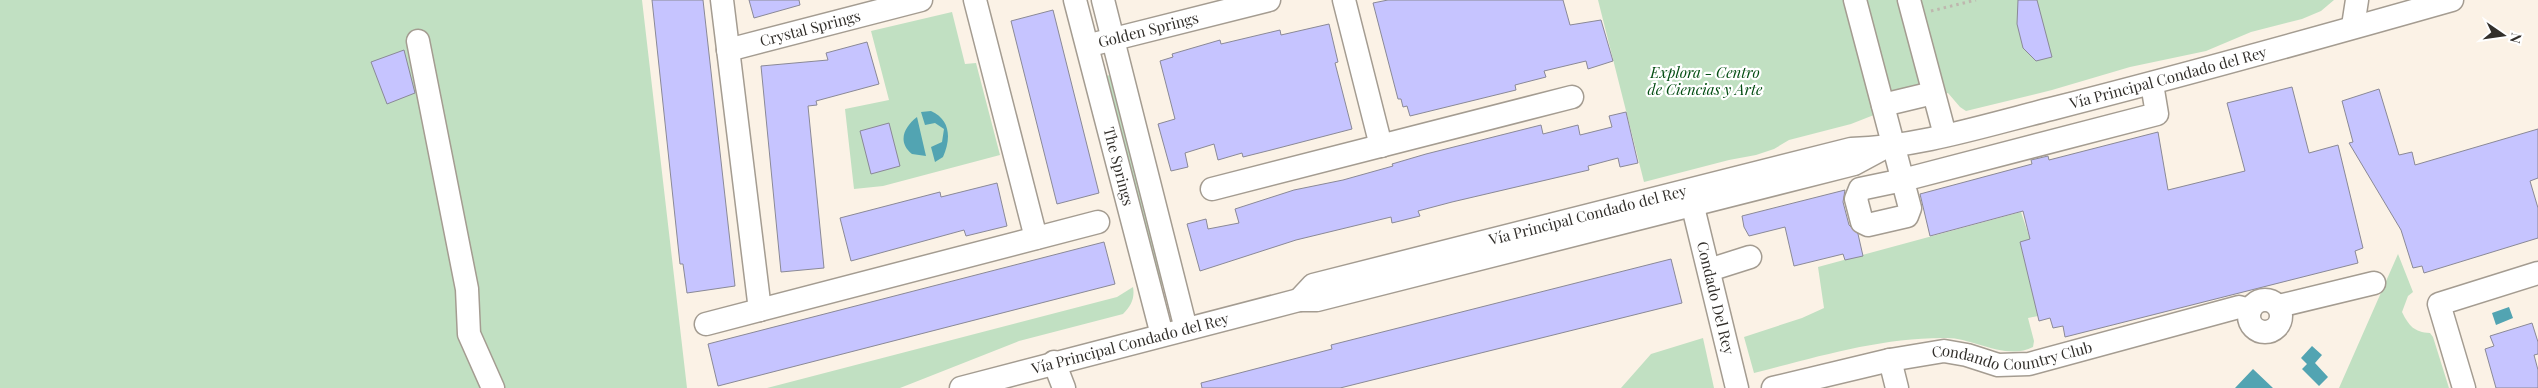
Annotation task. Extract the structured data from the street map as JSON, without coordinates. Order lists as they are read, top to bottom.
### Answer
{
  "streets": {
    "street": [
      "Crystal Springs",
      "Golden Springs",
      "Vía Principal Condado del Rey",
      "The Springs",
      "Condado Del Rey",
      "Condando Country Club"
    ]
  },
  "crossings": [
    ["Golden Springs", "The Springs"],
    ["Vía Principal Condado del Rey", "The Springs"],
    ["Vía Principal Condado del Rey", "Condado Del Rey"]
  ],
  "parks": ["Explora - Centro de Ciencias y Arte"],
  "north": "right"
}
